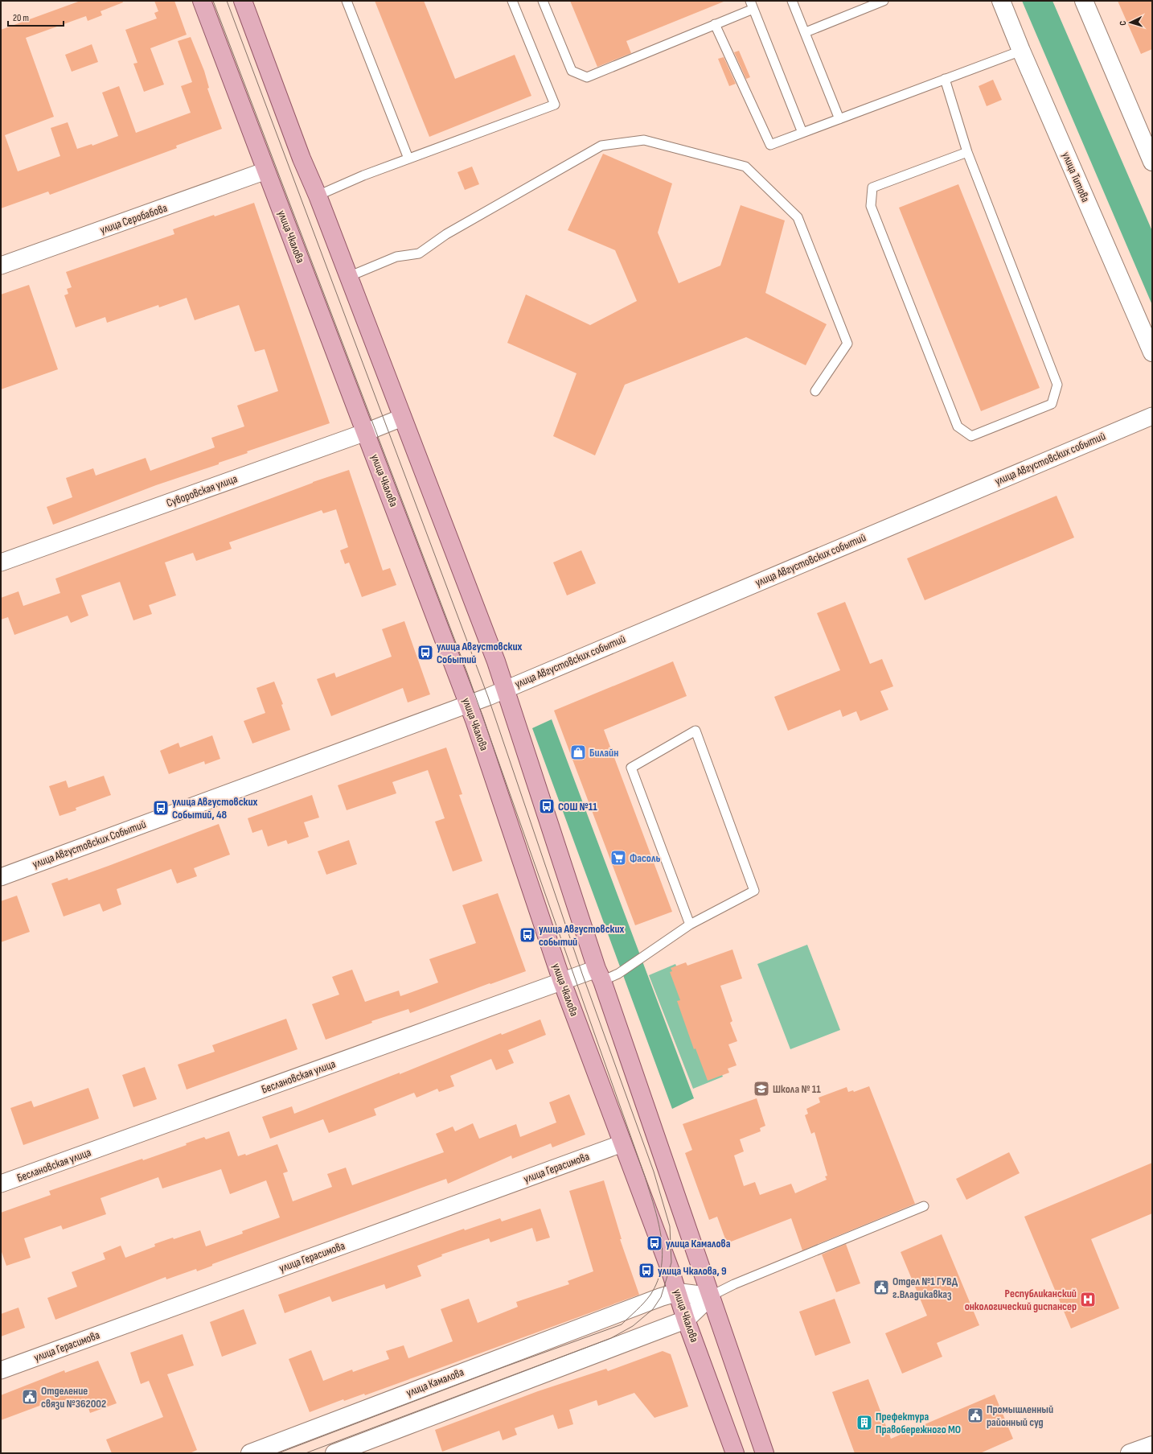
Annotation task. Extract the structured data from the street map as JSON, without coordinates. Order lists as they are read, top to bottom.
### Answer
{
  "streets": {
    "main road": ["улица Чкалова"],
    "street": [
      "улица Титова",
      "улица Серобабова",
      "улица Августовских событий",
      "Суворовская улица",
      "улица Августовских Событий",
      "Беслановская улица",
      "улица Герасимова",
      "улица Камалова"
    ]
  },
  "crossings": [
    ["улица Серобабова", "улица Чкалова"],
    ["улица Чкалова", "улица Августовских событий"],
    ["улица Чкалова", "Суворовская улица"],
    ["улица Чкалова", "улица Августовских Событий"],
    ["улица Чкалова", "Беслановская улица"],
    ["улица Чкалова", "улица Герасимова"],
    ["улица Чкалова", "улица Камалова"],
    ["улица Августовских событий", "улица Августовских Событий"]
  ],
  "places": {
    "bus stop": [
      "улица Августовских Событий",
      "СОШ №11",
      "улица Августовских Событий, 48",
      "улица Августовских событий",
      "улица Камалова",
      "улица Чкалова, 9"
    ],
    "shop": ["Билайн"],
    "supermarket": ["Фасоль"],
    "school or university": ["Школа № 11"],
    "public building": ["Отдел №1 ГУВД г.Владикавказ", "Отделение связи №362002", "Промышленный районный суд"],
    "hospital": ["Республиканский онкологический диспансер"],
    "building": ["Префектура Правобережного МО"]
  },
  "scale_bar": "20 m",
  "north": "left"
}
